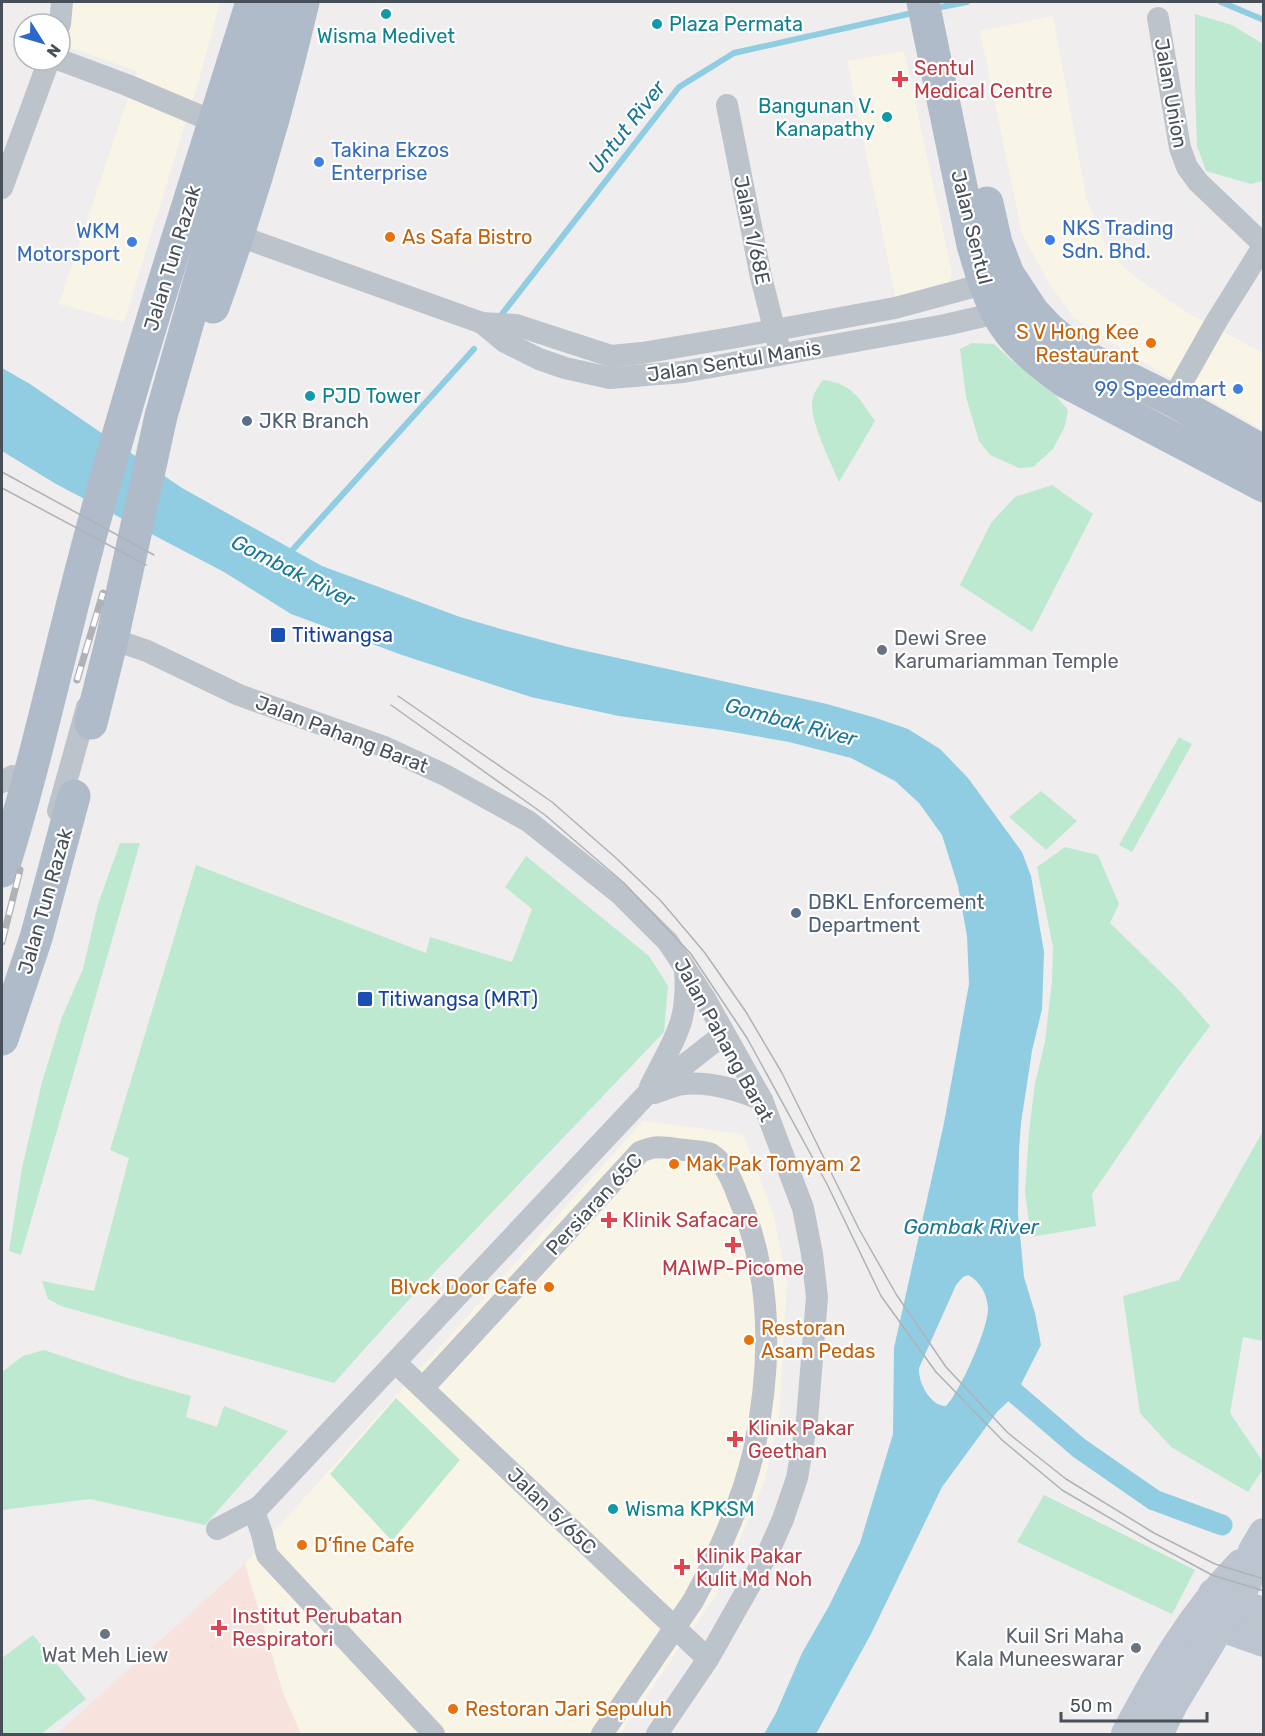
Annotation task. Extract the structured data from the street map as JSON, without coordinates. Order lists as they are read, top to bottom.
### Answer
{
  "streets": {
    "main road": ["Jalan Sentul", "Jalan Tun Razak"],
    "street": [
      "Jalan Union",
      "Jalan 1/68E",
      "Jalan Sentul Manis",
      "Jalan Pahang Barat",
      "Persiaran 65C",
      "Jalan 5/65C"
    ]
  },
  "crossings": [
    ["Jalan Union", "Jalan Sentul"],
    ["Jalan Sentul", "Jalan Sentul Manis"],
    ["Jalan 1/68E", "Jalan Sentul Manis"],
    ["Jalan Tun Razak", "Jalan Sentul Manis"],
    ["Jalan Tun Razak", "Jalan Pahang Barat"],
    ["Jalan Pahang Barat", "Jalan 5/65C"],
    ["Persiaran 65C", "Jalan 5/65C"]
  ],
  "water": ["Untut River", "Gombak River"],
  "places": {
    "other": [
      "Wisma Medivet",
      "Plaza Permata",
      "Bangunan V. Kanapathy",
      "Takina Ekzos Enterprise",
      "As Safa Bistro",
      "NKS Trading Sdn. Bhd.",
      "WKM Motorsport",
      "S V Hong Kee Restaurant",
      "99 Speedmart",
      "PJD Tower",
      "JKR Branch",
      "Dewi Sree Karumariamman Temple",
      "DBKL Enforcement Department",
      "Mak Pak Tomyam 2",
      "Blvck Door Cafe",
      "Restoran Asam Pedas",
      "Wisma KPKSM",
      "D’fine Cafe",
      "Wat Meh Liew",
      "Kuil Sri Maha Kala Muneeswarar",
      "Restoran Jari Sepuluh"
    ],
    "health": [
      "Sentul Medical Centre",
      "Klinik Safacare",
      "MAIWP-Picome",
      "Klinik Pakar Geethan",
      "Klinik Pakar Kulit Md Noh",
      "Institut Perubatan Respiratori"
    ],
    "transit": ["Titiwangsa", "Titiwangsa (MRT)"]
  },
  "scale_bar": "50 m",
  "north": "bottom right"
}
